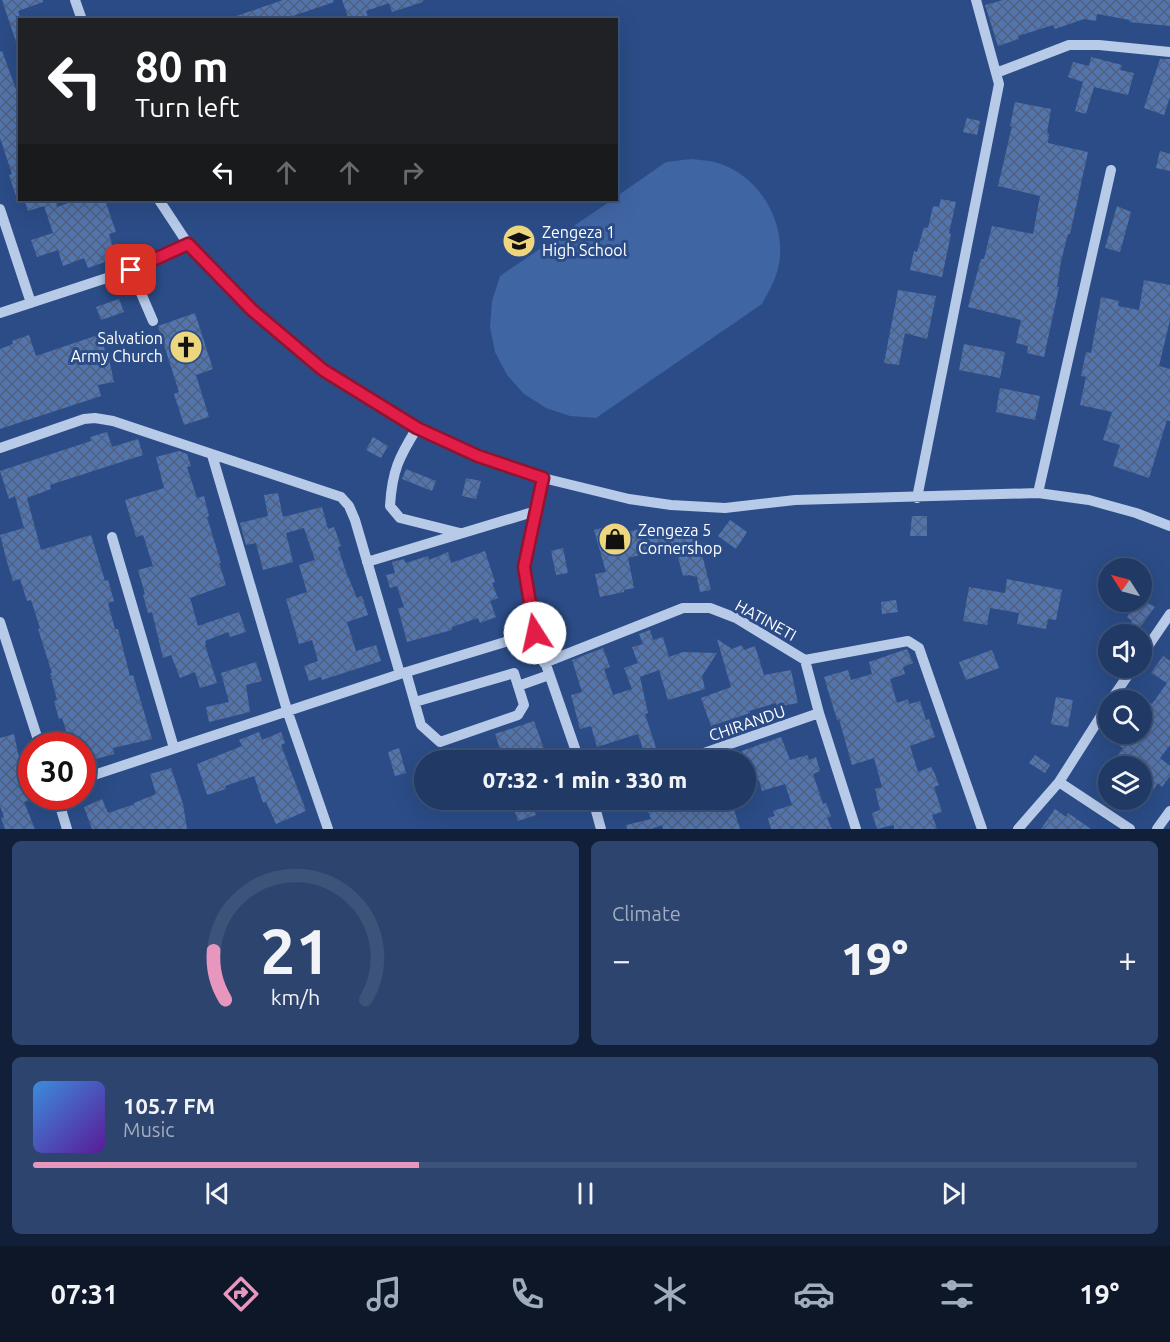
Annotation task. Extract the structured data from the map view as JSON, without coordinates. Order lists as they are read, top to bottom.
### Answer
{
  "streets": {
    "street": ["HATINETI", "CHIRANDU"]
  },
  "crossings": [
    ["HATINETI", "CHIRANDU"]
  ],
  "places": {
    "school or university": ["Zengeza 1 High School"],
    "church": ["Salvation Army Church"],
    "shop": ["Zengeza 5 Cornershop"]
  },
  "north": "top left",
  "page": {
    "turn": ["80 m", "Turn left"],
    "limit": "30",
    "trip": "07:32 · 1 min · 330 m",
    "tile": "Climate",
    "heat": ["−", "19°", "+"],
    "song": ["105.7 FM", "Music"],
    "tabs": ["07:31", "19°"],
    "gauge": ["21", "km/h"]
  }
}
